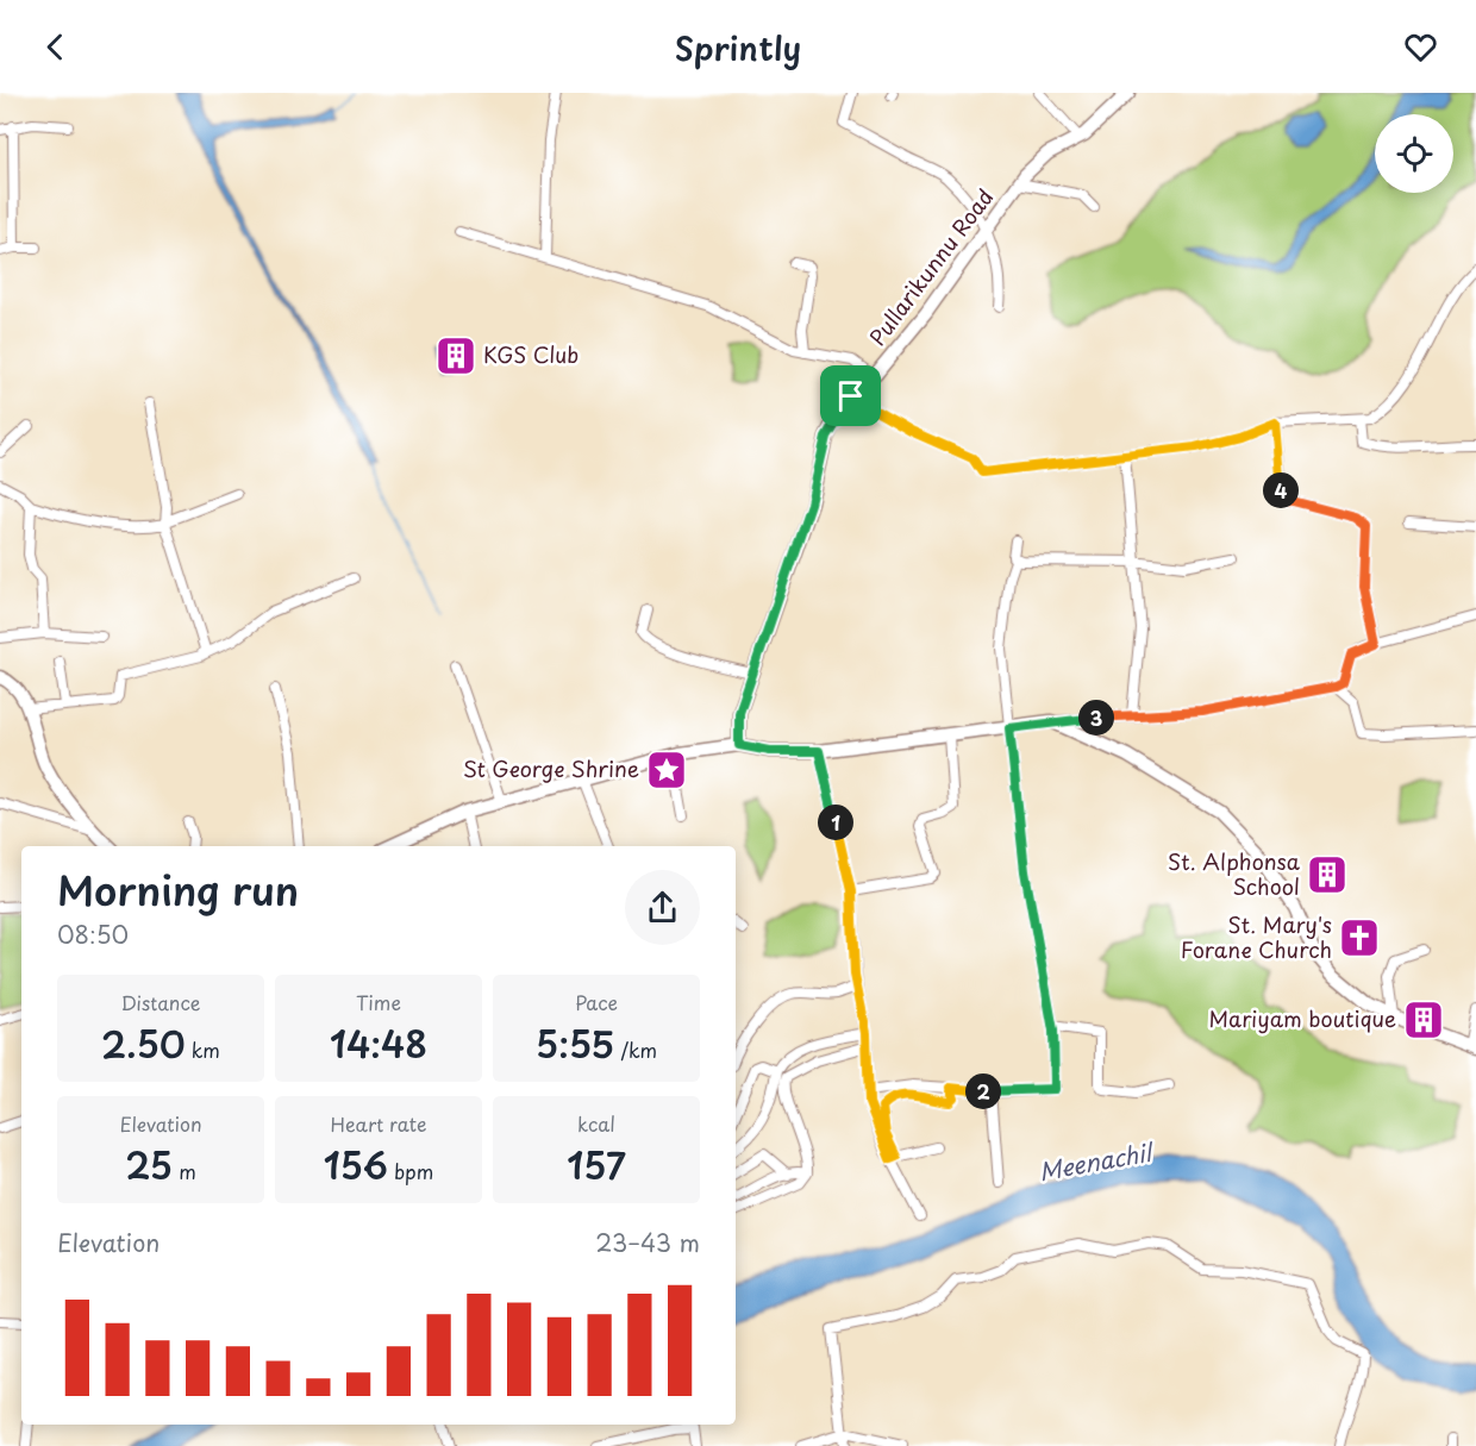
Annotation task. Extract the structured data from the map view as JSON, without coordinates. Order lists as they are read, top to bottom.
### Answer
{
  "streets": {
    "main road": ["Pullarikunnu Road"]
  },
  "water": ["Meenachil"],
  "places": {
    "building": ["KGS Club", "St. Alphonsa School", "Mariyam boutique"],
    "place": ["St George Shrine"],
    "church": ["St. Mary's Forane Church"]
  },
  "page": {
    "header": "Sprintly",
    "pins": [
      "4",
      "3",
      "1",
      "2"
    ],
    "heading": ["Morning run", "08:50"],
    "stats": [
      ["Distance", "2.50 km"],
      ["Time", "14:48"],
      ["Pace", "5:55 /km"],
      ["Elevation", "25 m"],
      ["Heart rate", "156 bpm"],
      ["kcal", "157"]
    ],
    "chart": ["Elevation", "23–43 m"]
  }
}
